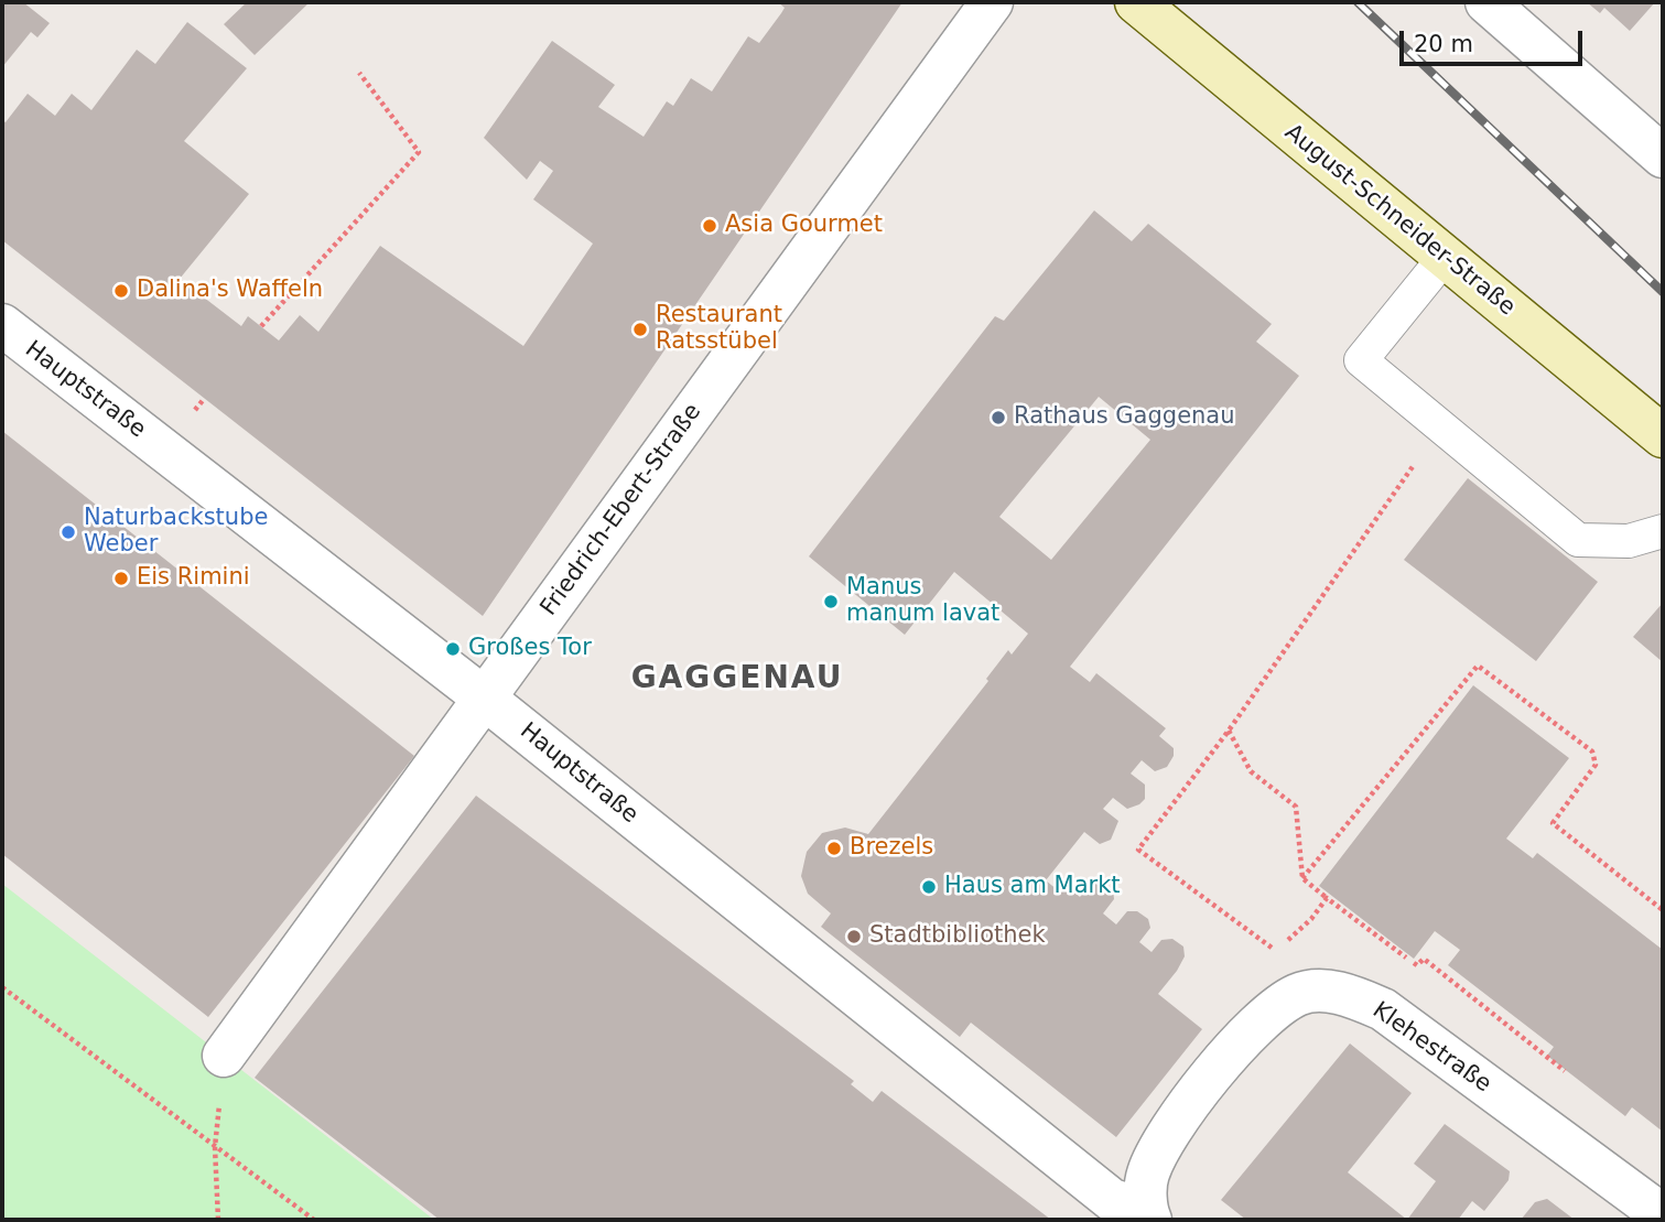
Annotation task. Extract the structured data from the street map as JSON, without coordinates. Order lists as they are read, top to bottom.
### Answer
{
  "streets": {
    "street": [
      "August-Schneider-Straße",
      "Hauptstraße",
      "Friedrich-Ebert-Straße",
      "Klehestraße"
    ]
  },
  "crossings": [
    ["Hauptstraße", "Friedrich-Ebert-Straße"],
    ["Hauptstraße", "Klehestraße"]
  ],
  "districts": ["GAGGENAU"],
  "places": [
    "Asia Gourmet",
    "Dalina's Waffeln",
    "Restaurant Ratsstübel",
    "Rathaus Gaggenau",
    "Naturbackstube Weber",
    "Eis Rimini",
    "Manus manum lavat",
    "Großes Tor",
    "Brezels",
    "Haus am Markt",
    "Stadtbibliothek"
  ],
  "scale_bar": "20 m"
}
